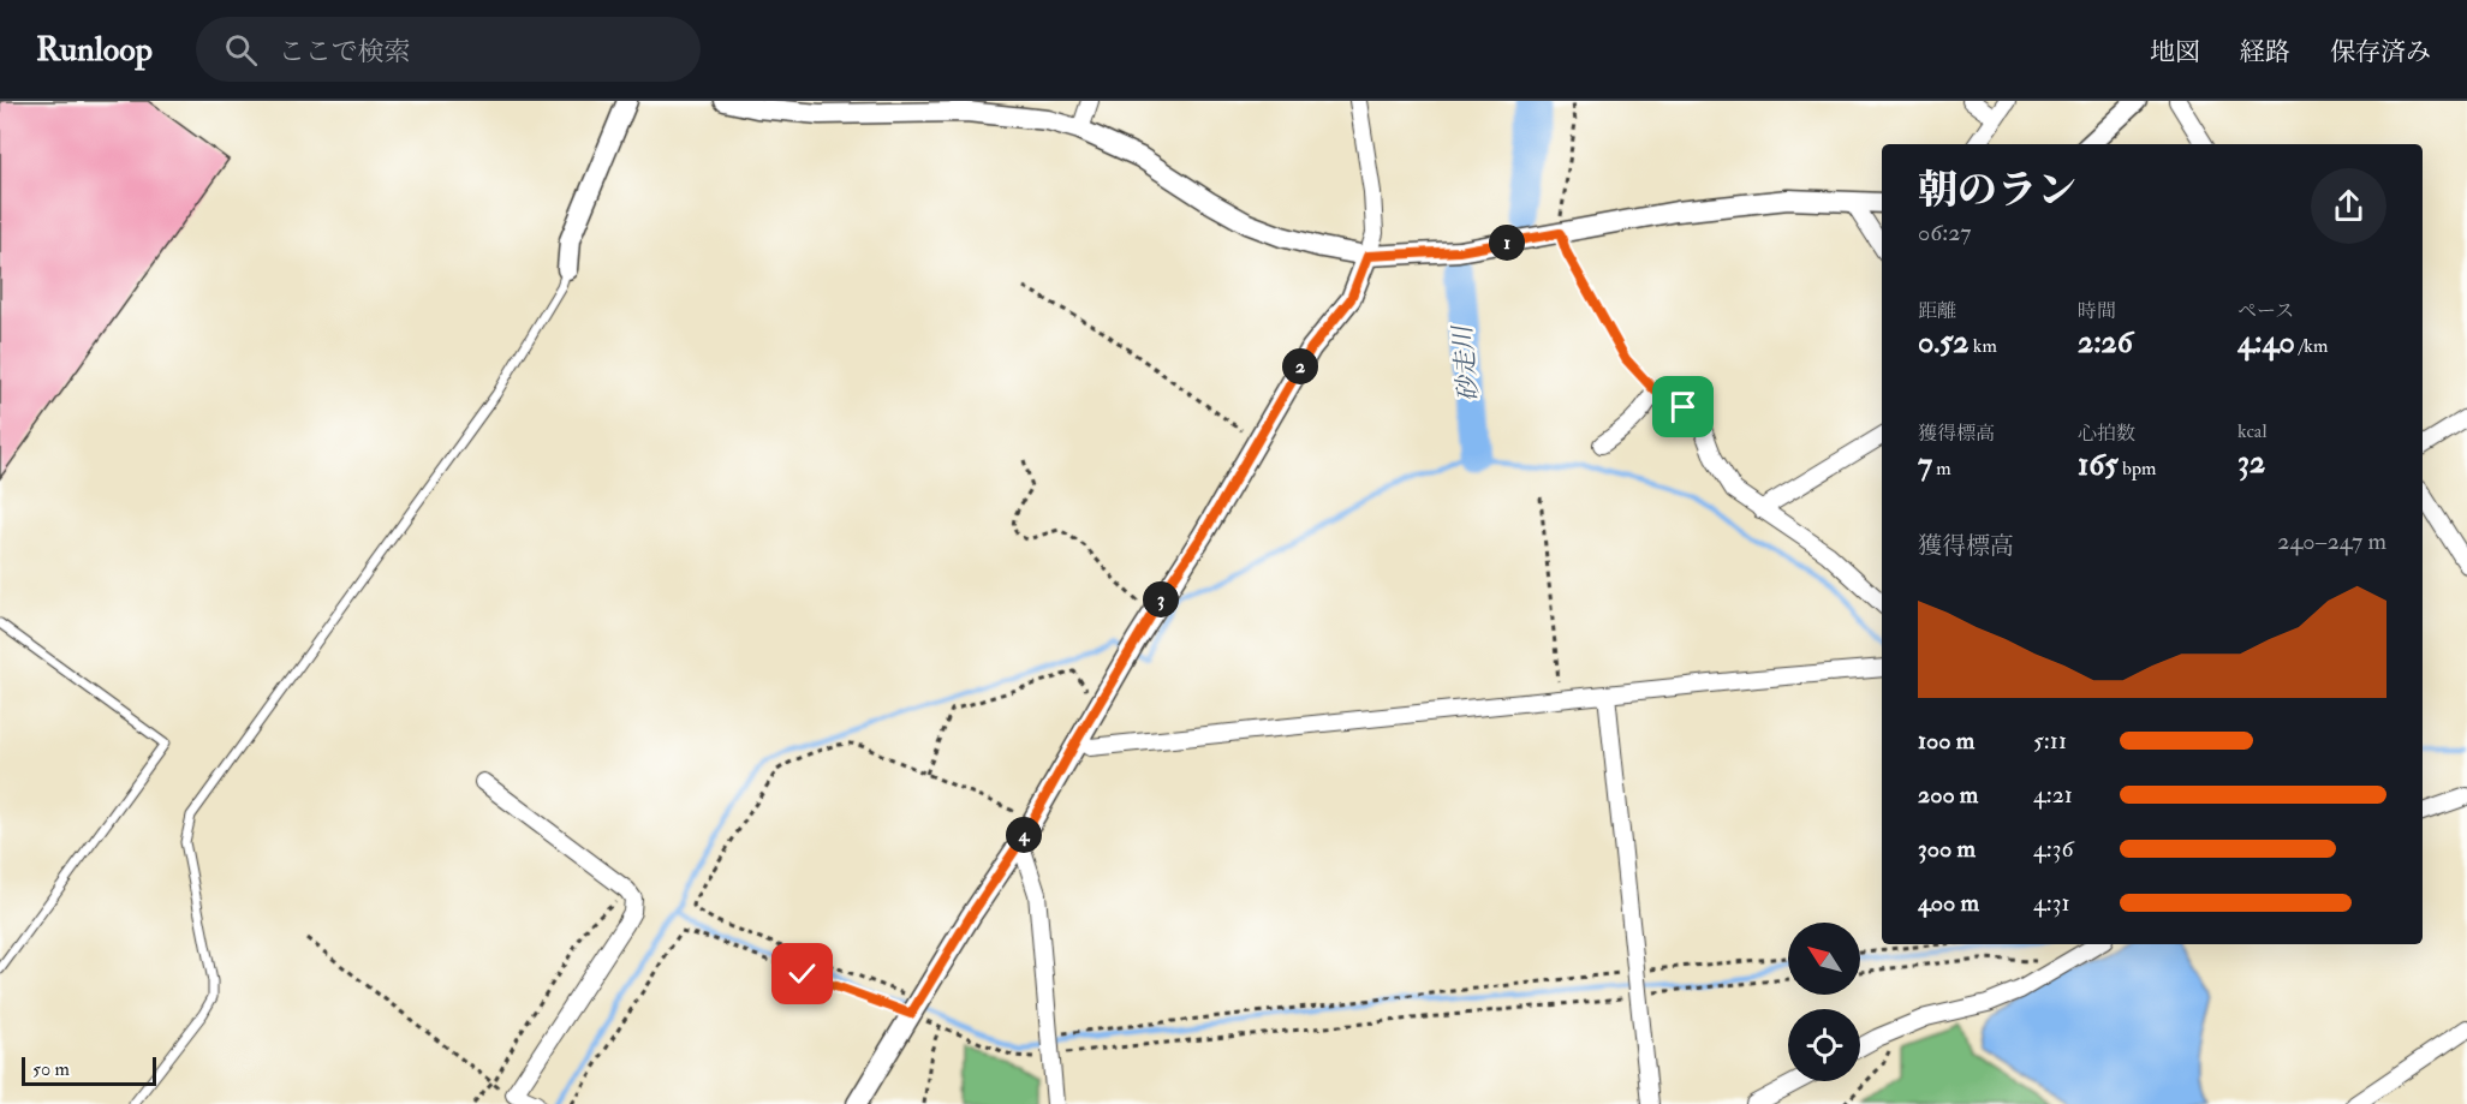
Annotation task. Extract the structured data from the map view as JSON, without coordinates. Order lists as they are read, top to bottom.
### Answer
{
  "water": ["砂走川"],
  "scale_bar": "50 m",
  "north": "top left",
  "page": {
    "header": "Runloop",
    "search": "ここで検索",
    "nav": ["地図", "経路", "保存済み"],
    "heading": ["朝のラン", "06:27"],
    "pins": [
      "1",
      "2",
      "3",
      "4"
    ],
    "stats": [
      ["距離", "0.52 km"],
      ["時間", "2:26"],
      ["ペース", "4:40 /km"],
      ["獲得標高", "7 m"],
      ["心拍数", "165 bpm"],
      ["kcal", "32"]
    ],
    "chart": ["獲得標高", "240–247 m"],
    "list": [
      {
        "name": "100 m",
        "note": "5:11"
      },
      {
        "name": "200 m",
        "note": "4:21"
      },
      {
        "name": "300 m",
        "note": "4:36"
      },
      {
        "name": "400 m",
        "note": "4:31"
      }
    ],
    "scale": "50 m"
  }
}
